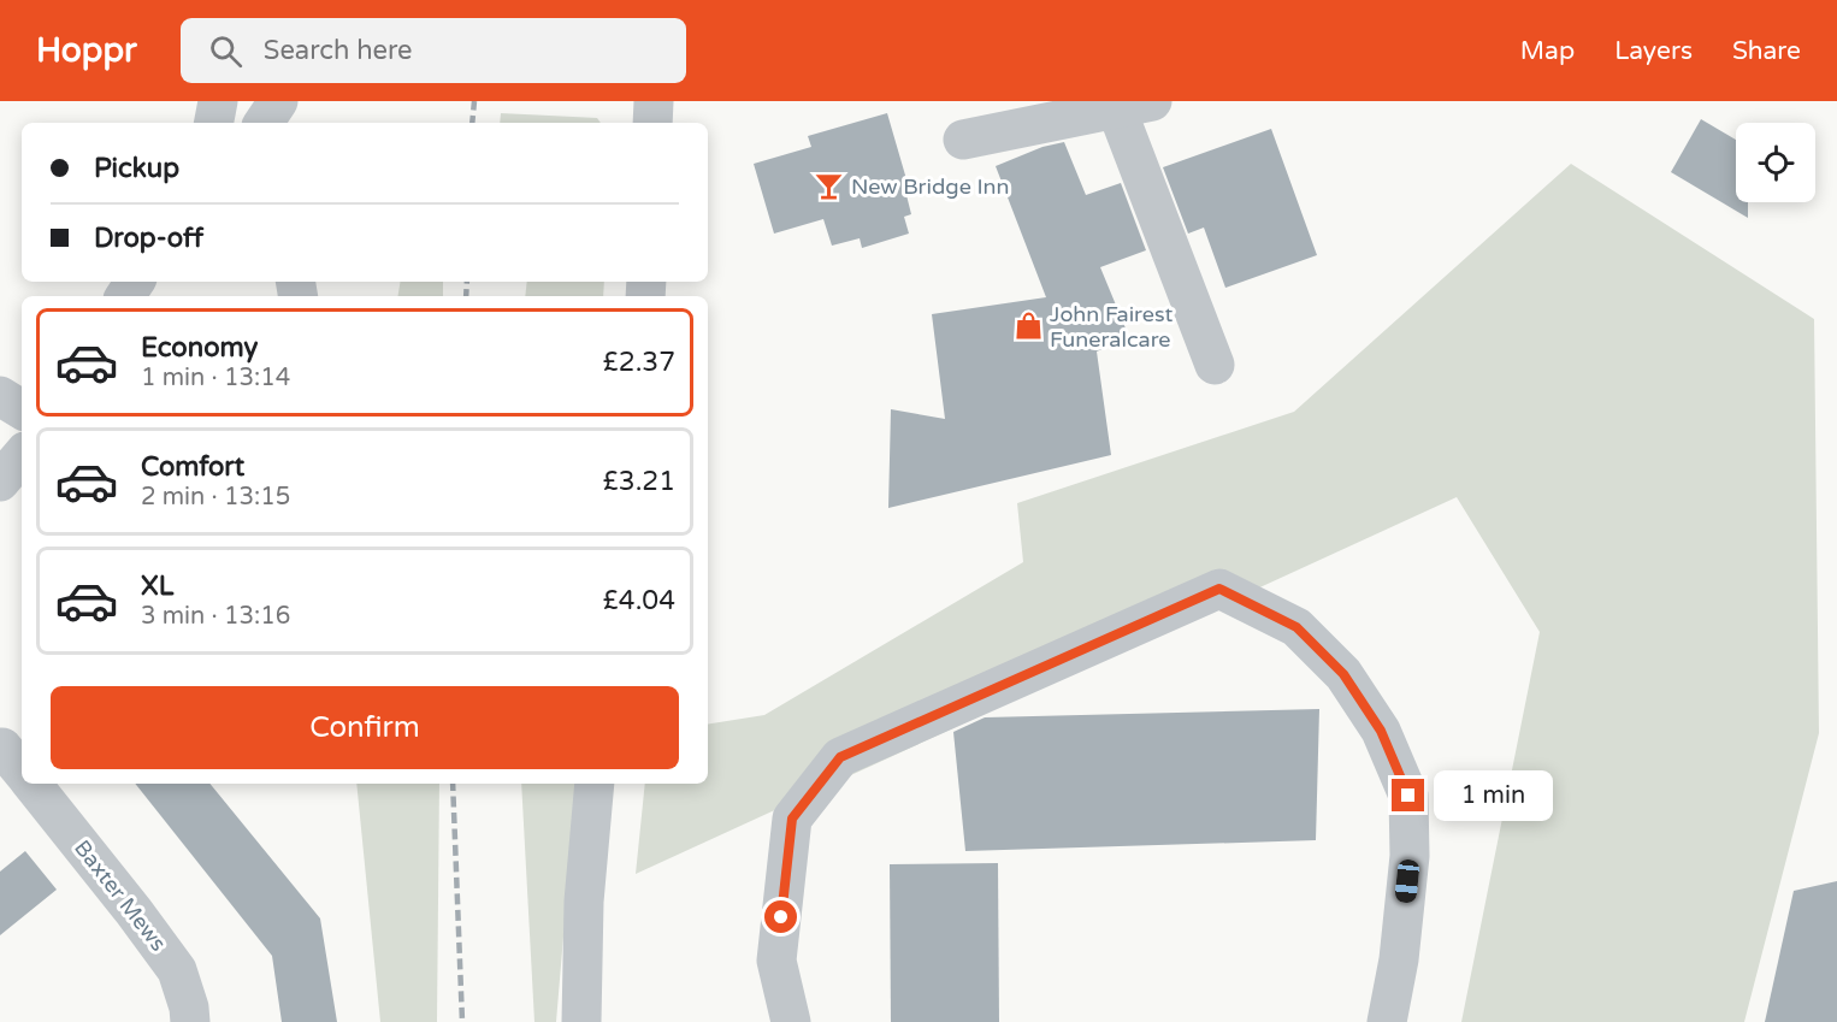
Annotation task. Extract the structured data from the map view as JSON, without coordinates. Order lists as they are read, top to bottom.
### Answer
{
  "streets": {
    "street": ["Baxter Mews"]
  },
  "places": {
    "bar": ["New Bridge Inn"],
    "shop": ["John Fairest Funeralcare"]
  },
  "page": {
    "header": "Hoppr",
    "search": "Search here",
    "nav": ["Map", "Layers", "Share"],
    "banner": ["Pickup", "Drop-off"],
    "list": [
      {
        "name": "Economy",
        "note": "1 min · 13:14",
        "value": "£2.37"
      },
      {
        "name": "Comfort",
        "note": "2 min · 13:15",
        "value": "£3.21"
      },
      {
        "name": "XL",
        "note": "3 min · 13:16",
        "value": "£4.04"
      }
    ],
    "buttons": "Confirm",
    "bubble": "1 min"
  }
}
